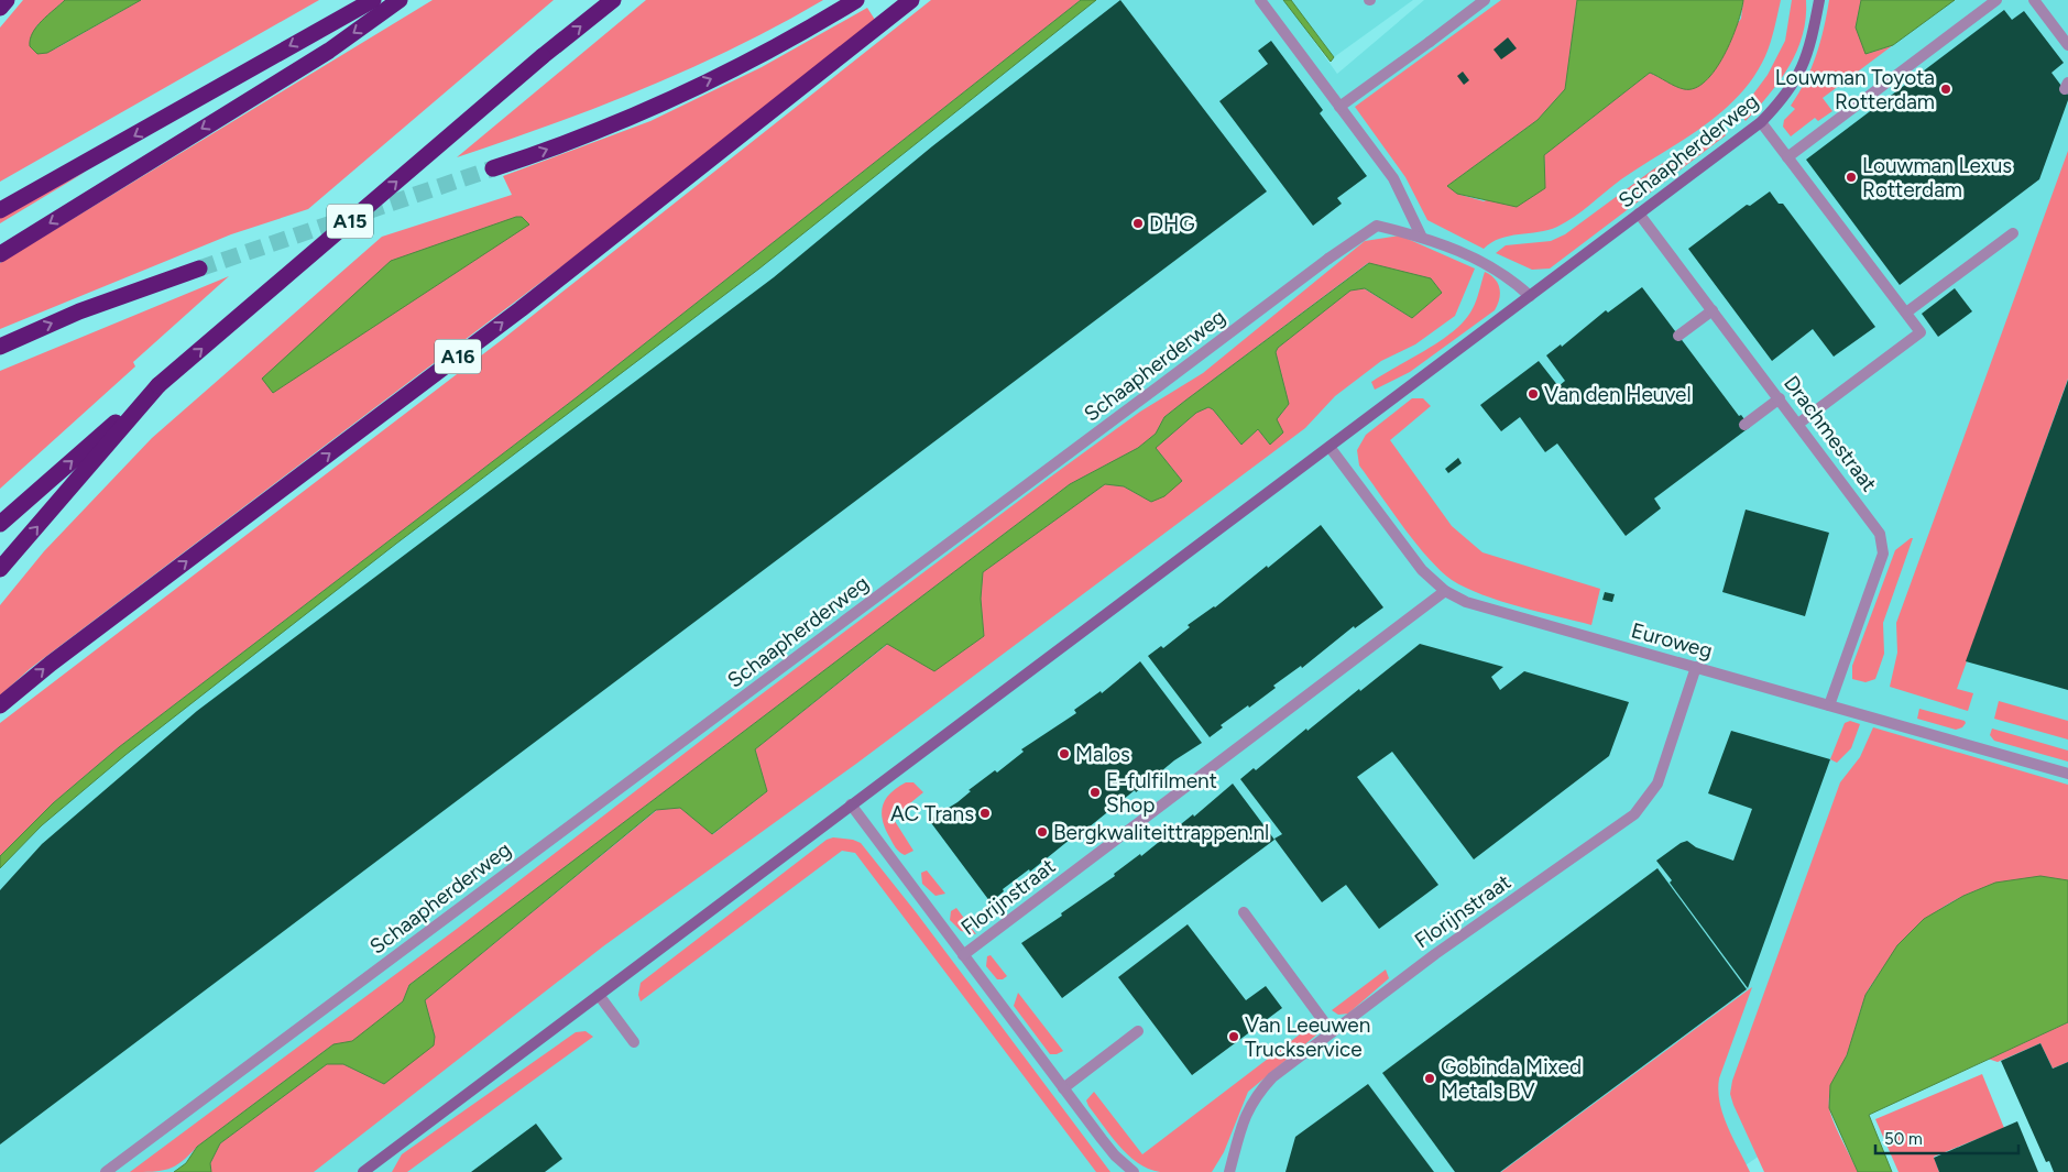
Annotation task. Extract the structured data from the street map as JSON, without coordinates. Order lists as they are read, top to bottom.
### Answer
{
  "streets": {
    "highway": ["A15", "A16"],
    "street": [
      "Schaapherderweg",
      "Drachmestraat",
      "Euroweg",
      "Florijnstraat"
    ]
  },
  "crossings": [
    ["Schaapherderweg", "Drachmestraat"],
    ["Schaapherderweg", "Euroweg"],
    ["Schaapherderweg", "Florijnstraat"],
    ["Drachmestraat", "Euroweg"],
    ["Euroweg", "Florijnstraat"]
  ],
  "places": [
    "Louwman Toyota Rotterdam",
    "Louwman Lexus Rotterdam",
    "DHG",
    "Van den Heuvel",
    "Malos",
    "E-fulfilment Shop",
    "AC Trans",
    "Bergkwaliteittrappen.nl",
    "Van Leeuwen Truckservice",
    "Gobinda Mixed Metals BV"
  ],
  "scale_bar": "50 m"
}
